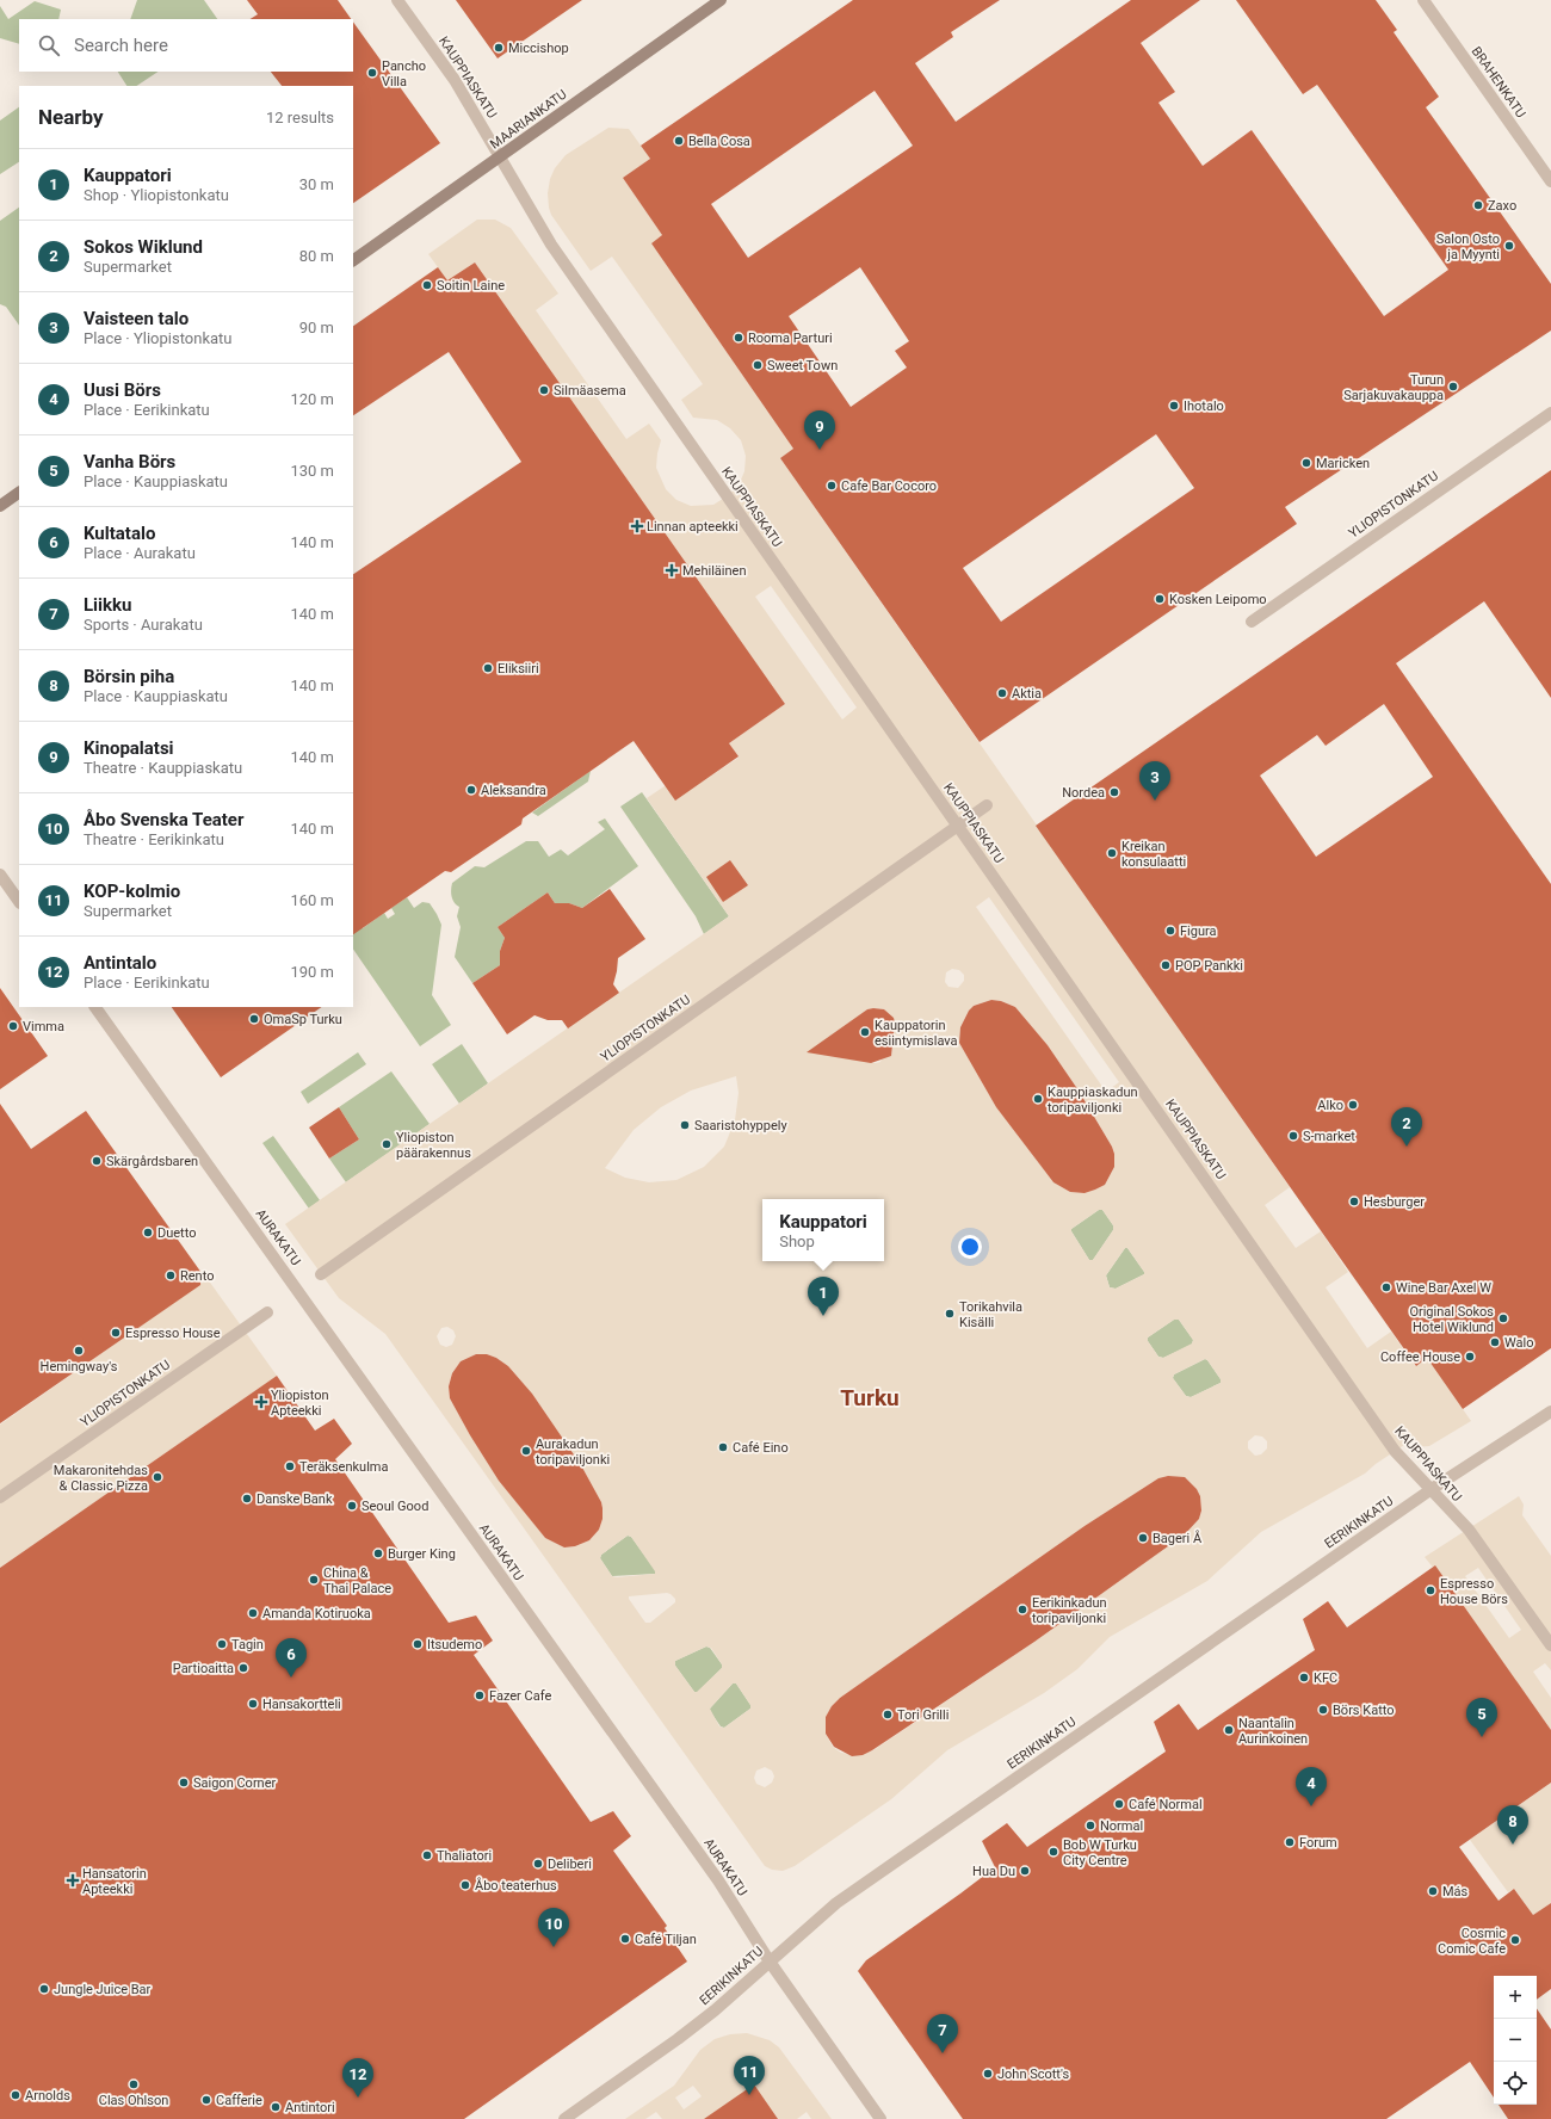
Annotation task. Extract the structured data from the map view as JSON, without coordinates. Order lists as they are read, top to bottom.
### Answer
{
  "streets": {
    "street": [
      "KAUPPIASKATU",
      "BRAHENKATU",
      "MAARIANKATU",
      "YLIOPISTONKATU",
      "AURAKATU",
      "EERIKINKATU"
    ]
  },
  "crossings": [
    ["KAUPPIASKATU", "MAARIANKATU"],
    ["KAUPPIASKATU", "YLIOPISTONKATU"],
    ["KAUPPIASKATU", "EERIKINKATU"],
    ["AURAKATU", "EERIKINKATU"]
  ],
  "districts": ["Turku"],
  "places": {
    "other": [
      "Miccishop",
      "Pancho Villa",
      "Bella Cosa",
      "Zaxo",
      "Salon Osto ja Myynti",
      "Soitin Laine",
      "Rooma Parturi",
      "Sweet Town",
      "Turun Sarjakuvakauppa",
      "Silmäasema",
      "Ihotalo",
      "Maricken",
      "Cafe Bar Cocoro",
      "Kosken Leipomo",
      "Eliksiiri",
      "Aktia",
      "Aleksandra",
      "Nordea",
      "Kreikan konsulaatti",
      "Figura",
      "POP Pankki",
      "OmaSp Turku",
      "Vimma",
      "Kauppatorin esiintymislava",
      "Kauppiaskadun toripaviljonki",
      "Alko",
      "Saaristohyppely",
      "S-market",
      "Yliopiston päärakennus",
      "Skärgårdsbaren",
      "Hesburger",
      "Duetto",
      "Rento",
      "Wine Bar Axel W",
      "Torikahvila Kisälli",
      "Original Sokos Hotel Wiklund",
      "Espresso House",
      "Walo",
      "Hemingway's",
      "Coffee House",
      "Café Eino",
      "Aurakadun toripaviljonki",
      "Teräksenkulma",
      "Makaronitehdas & Classic Pizza",
      "Danske Bank",
      "Seoul Good",
      "Bageri Å",
      "Burger King",
      "China & Thai Palace",
      "Espresso House Börs",
      "Eerikinkadun toripaviljonki",
      "Amanda Kotiruoka",
      "Tagin",
      "Itsudemo",
      "Partioaitta",
      "KFC",
      "Fazer Cafe",
      "Hansakortteli",
      "Börs Katto",
      "Tori Grilli",
      "Naantalin Aurinkoinen",
      "Saigon Corner",
      "Café Normal",
      "Normal",
      "Forum",
      "Bob W Turku City Centre",
      "Thaliatori",
      "Deliberi",
      "Hua Du",
      "Åbo teaterhus",
      "Más",
      "Café Tiljan",
      "Cosmic Comic Cafe",
      "Jungle Juice Bar",
      "John Scott's",
      "Clas Ohlson",
      "Arnolds",
      "Cafferie",
      "Antintori"
    ],
    "health": [
      "Linnan apteekki",
      "Mehiläinen",
      "Yliopiston Apteekki",
      "Hansatorin Apteekki"
    ]
  },
  "page": {
    "search": "Search here",
    "heading": ["Nearby", "12 results"],
    "list": [
      {
        "mark": "1",
        "name": "Kauppatori",
        "note": "Shop · Yliopistonkatu",
        "value": "30 m"
      },
      {
        "mark": "2",
        "name": "Sokos Wiklund",
        "note": "Supermarket",
        "value": "80 m"
      },
      {
        "mark": "3",
        "name": "Vaisteen talo",
        "note": "Place · Yliopistonkatu",
        "value": "90 m"
      },
      {
        "mark": "4",
        "name": "Uusi Börs",
        "note": "Place · Eerikinkatu",
        "value": "120 m"
      },
      {
        "mark": "5",
        "name": "Vanha Börs",
        "note": "Place · Kauppiaskatu",
        "value": "130 m"
      },
      {
        "mark": "6",
        "name": "Kultatalo",
        "note": "Place · Aurakatu",
        "value": "140 m"
      },
      {
        "mark": "7",
        "name": "Liikku",
        "note": "Sports · Aurakatu",
        "value": "140 m"
      },
      {
        "mark": "8",
        "name": "Börsin piha",
        "note": "Place · Kauppiaskatu",
        "value": "140 m"
      },
      {
        "mark": "9",
        "name": "Kinopalatsi",
        "note": "Theatre · Kauppiaskatu",
        "value": "140 m"
      },
      {
        "mark": "10",
        "name": "Åbo Svenska Teater",
        "note": "Theatre · Eerikinkatu",
        "value": "140 m"
      },
      {
        "mark": "11",
        "name": "KOP-kolmio",
        "note": "Supermarket",
        "value": "160 m"
      },
      {
        "mark": "12",
        "name": "Antintalo",
        "note": "Place · Eerikinkatu",
        "value": "190 m"
      }
    ],
    "pins": [
      "9",
      "3",
      "2",
      "1",
      "6",
      "5",
      "4",
      "8",
      "10",
      "7",
      "11",
      "12"
    ],
    "popup": ["Kauppatori", "Shop"],
    "map_buttons": ["+", "−"]
  }
}
